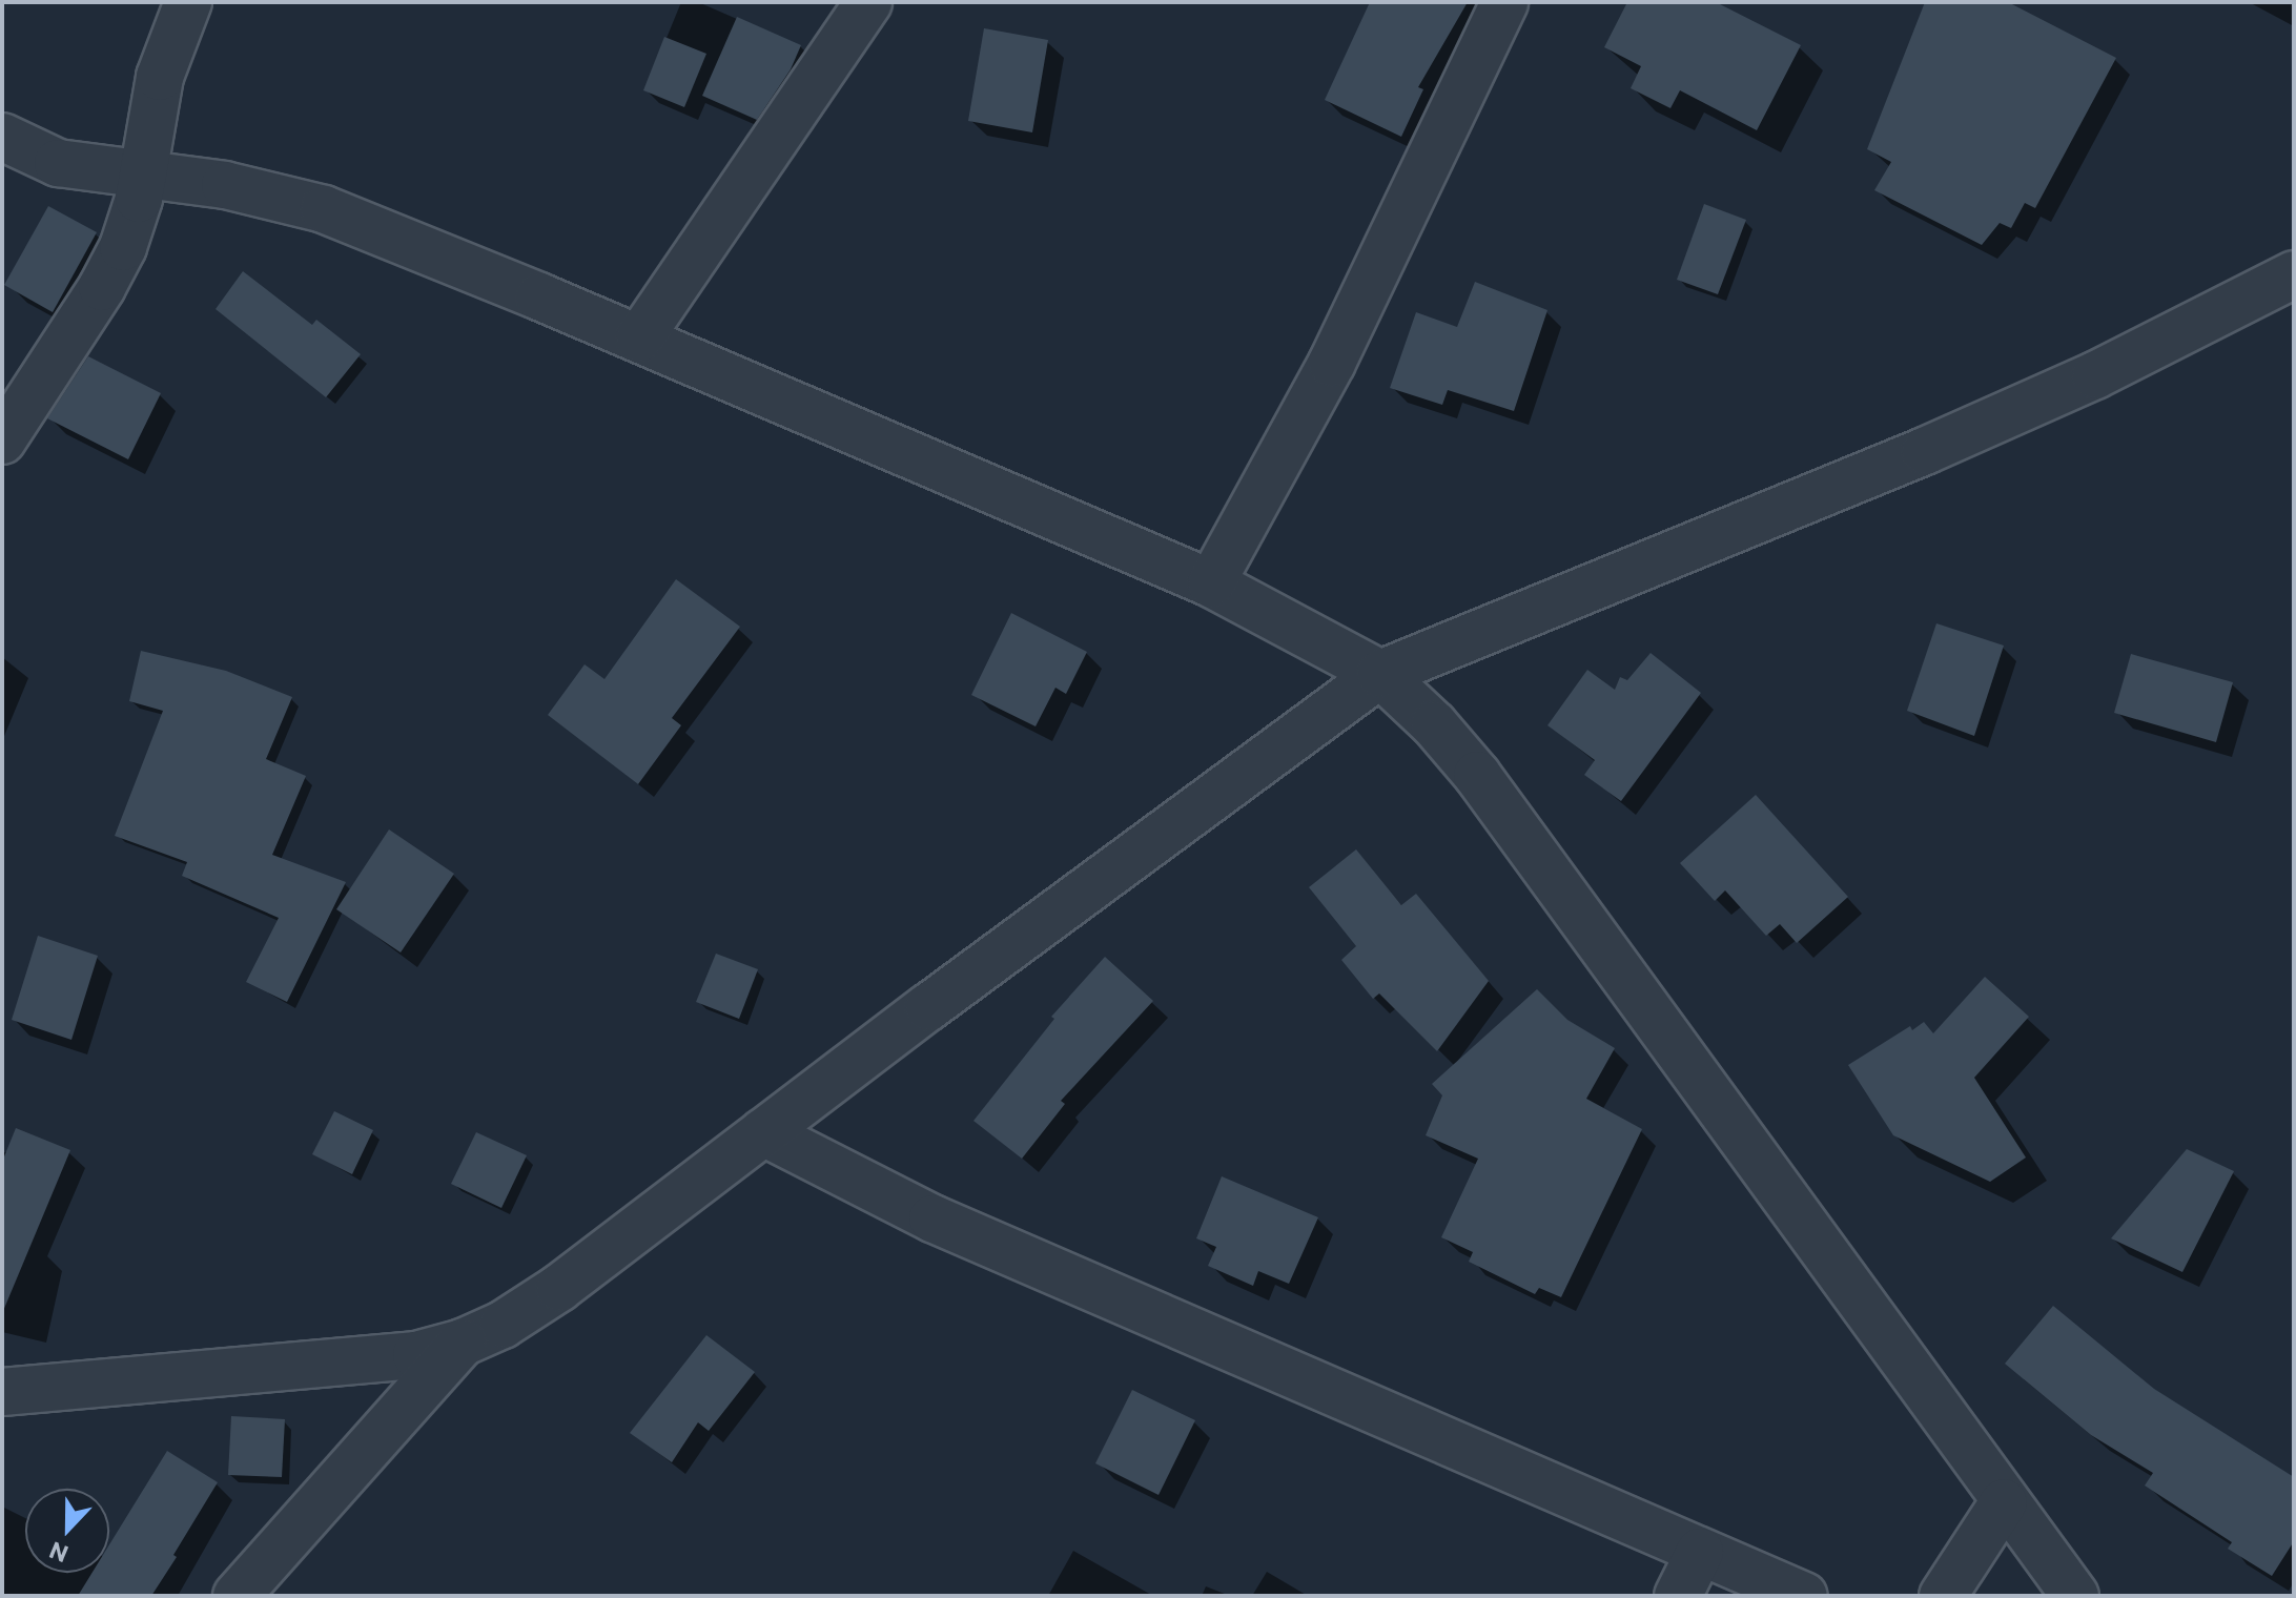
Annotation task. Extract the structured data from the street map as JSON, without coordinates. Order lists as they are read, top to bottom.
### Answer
{
  "north": "bottom"
}
